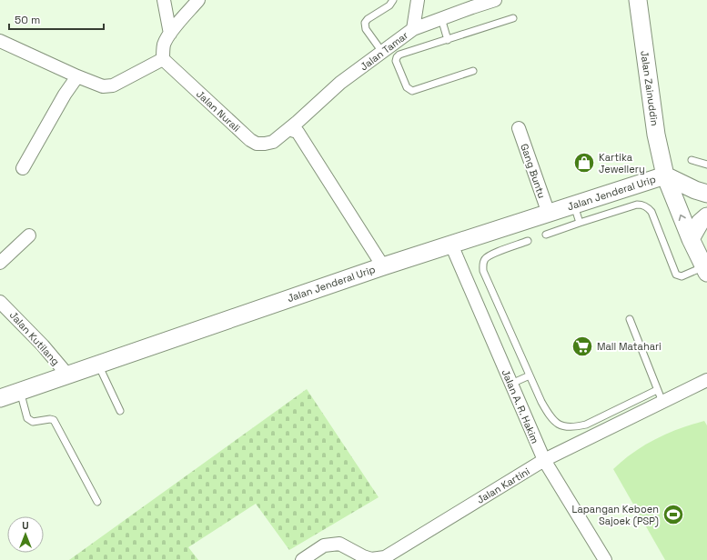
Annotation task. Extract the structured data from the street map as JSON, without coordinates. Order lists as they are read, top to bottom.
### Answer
{
  "streets": {
    "street": [
      "Jalan Tamar",
      "Jalan Zainuddin",
      "Jalan Nurali",
      "Gang Buntu",
      "Jalan Jenderal Urip",
      "Jalan Kutilang",
      "Jalan A. R. Hakim",
      "Jalan Kartini"
    ]
  },
  "crossings": [
    ["Jalan Tamar", "Jalan Nurali"],
    ["Jalan Zainuddin", "Jalan Jenderal Urip"],
    ["Gang Buntu", "Jalan Jenderal Urip"],
    ["Jalan Jenderal Urip", "Jalan Kutilang"],
    ["Jalan Jenderal Urip", "Jalan A. R. Hakim"],
    ["Jalan A. R. Hakim", "Jalan Kartini"]
  ],
  "places": {
    "shop": ["Kartika Jewellery"],
    "supermarket": ["Mall Matahari"],
    "sports": ["Lapangan Keboen Sajoek (PSP)"]
  },
  "scale_bar": "50 m",
  "north": "top"
}
